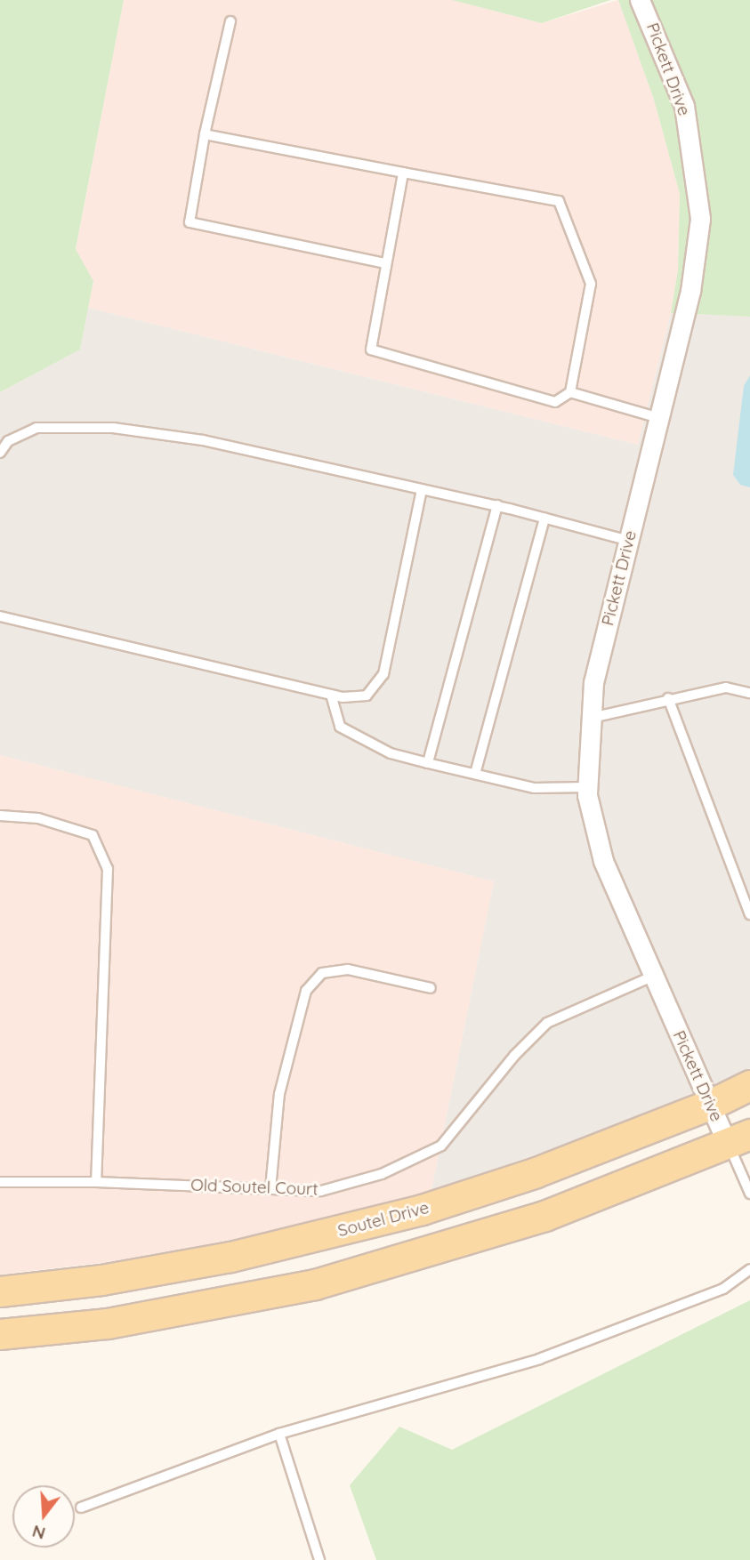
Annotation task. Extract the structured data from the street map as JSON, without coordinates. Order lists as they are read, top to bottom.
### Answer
{
  "streets": {
    "main road": ["Soutel Drive"],
    "street": ["Pickett Drive"],
    "lane": ["Old Soutel Court"]
  },
  "crossings": [
    ["Pickett Drive", "Old Soutel Court"],
    ["Pickett Drive", "Soutel Drive"]
  ],
  "north": "bottom"
}
